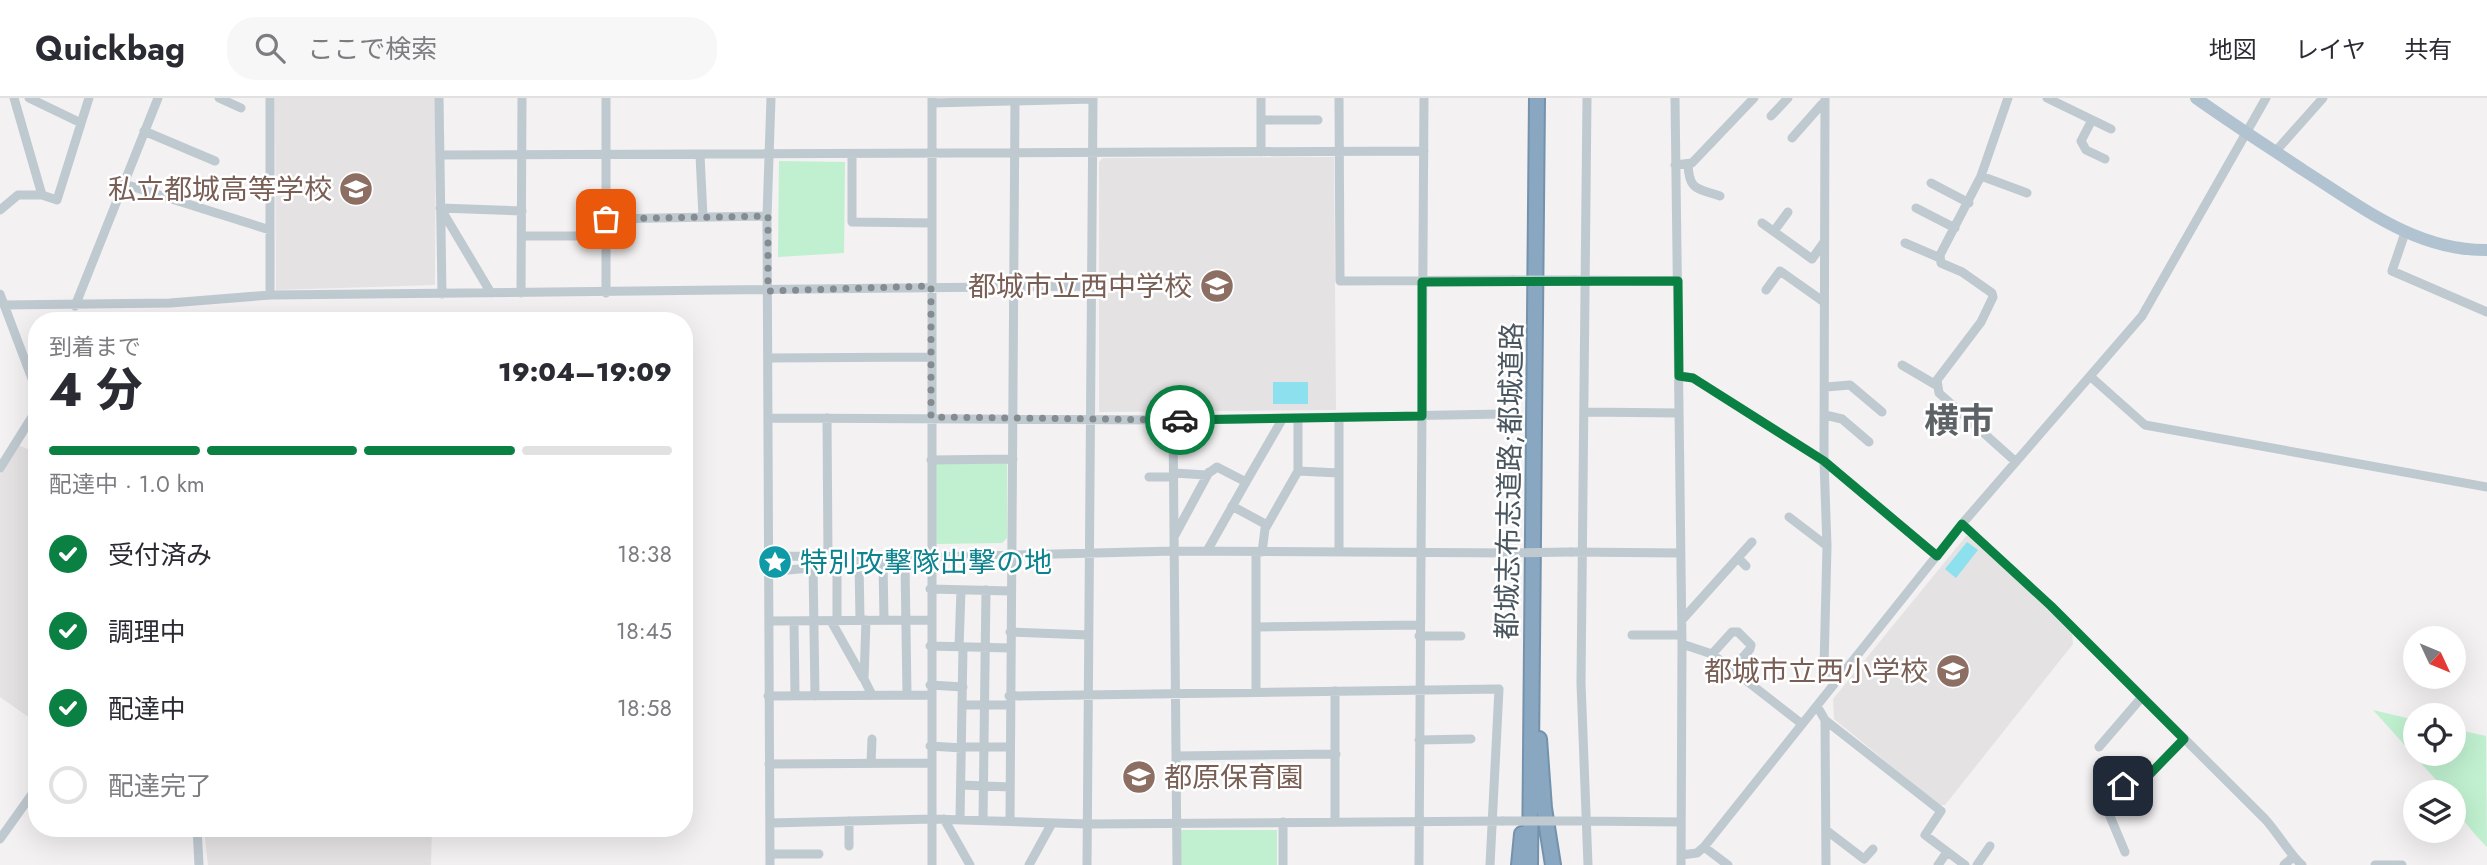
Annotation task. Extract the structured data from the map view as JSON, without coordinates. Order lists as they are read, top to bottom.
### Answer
{
  "streets": {
    "highway": ["都城志布志道路;都城道路"]
  },
  "districts": ["横市"],
  "places": {
    "school or university": [
      "私立都城高等学校",
      "都城市立西中学校",
      "都城市立西小学校",
      "都原保育園"
    ],
    "place": ["特別攻撃隊出撃の地"]
  },
  "north": "bottom right",
  "page": {
    "header": "Quickbag",
    "search": "ここで検索",
    "nav": ["地図", "レイヤ", "共有"],
    "heading": ["4 分", "到着まで", "19:04–19:09"],
    "bar": "配達中 · 1.0 km",
    "list": [
      ["受付済み", "18:38"],
      ["調理中", "18:45"],
      ["配達中", "18:58"],
      "配達完了"
    ]
  }
}
